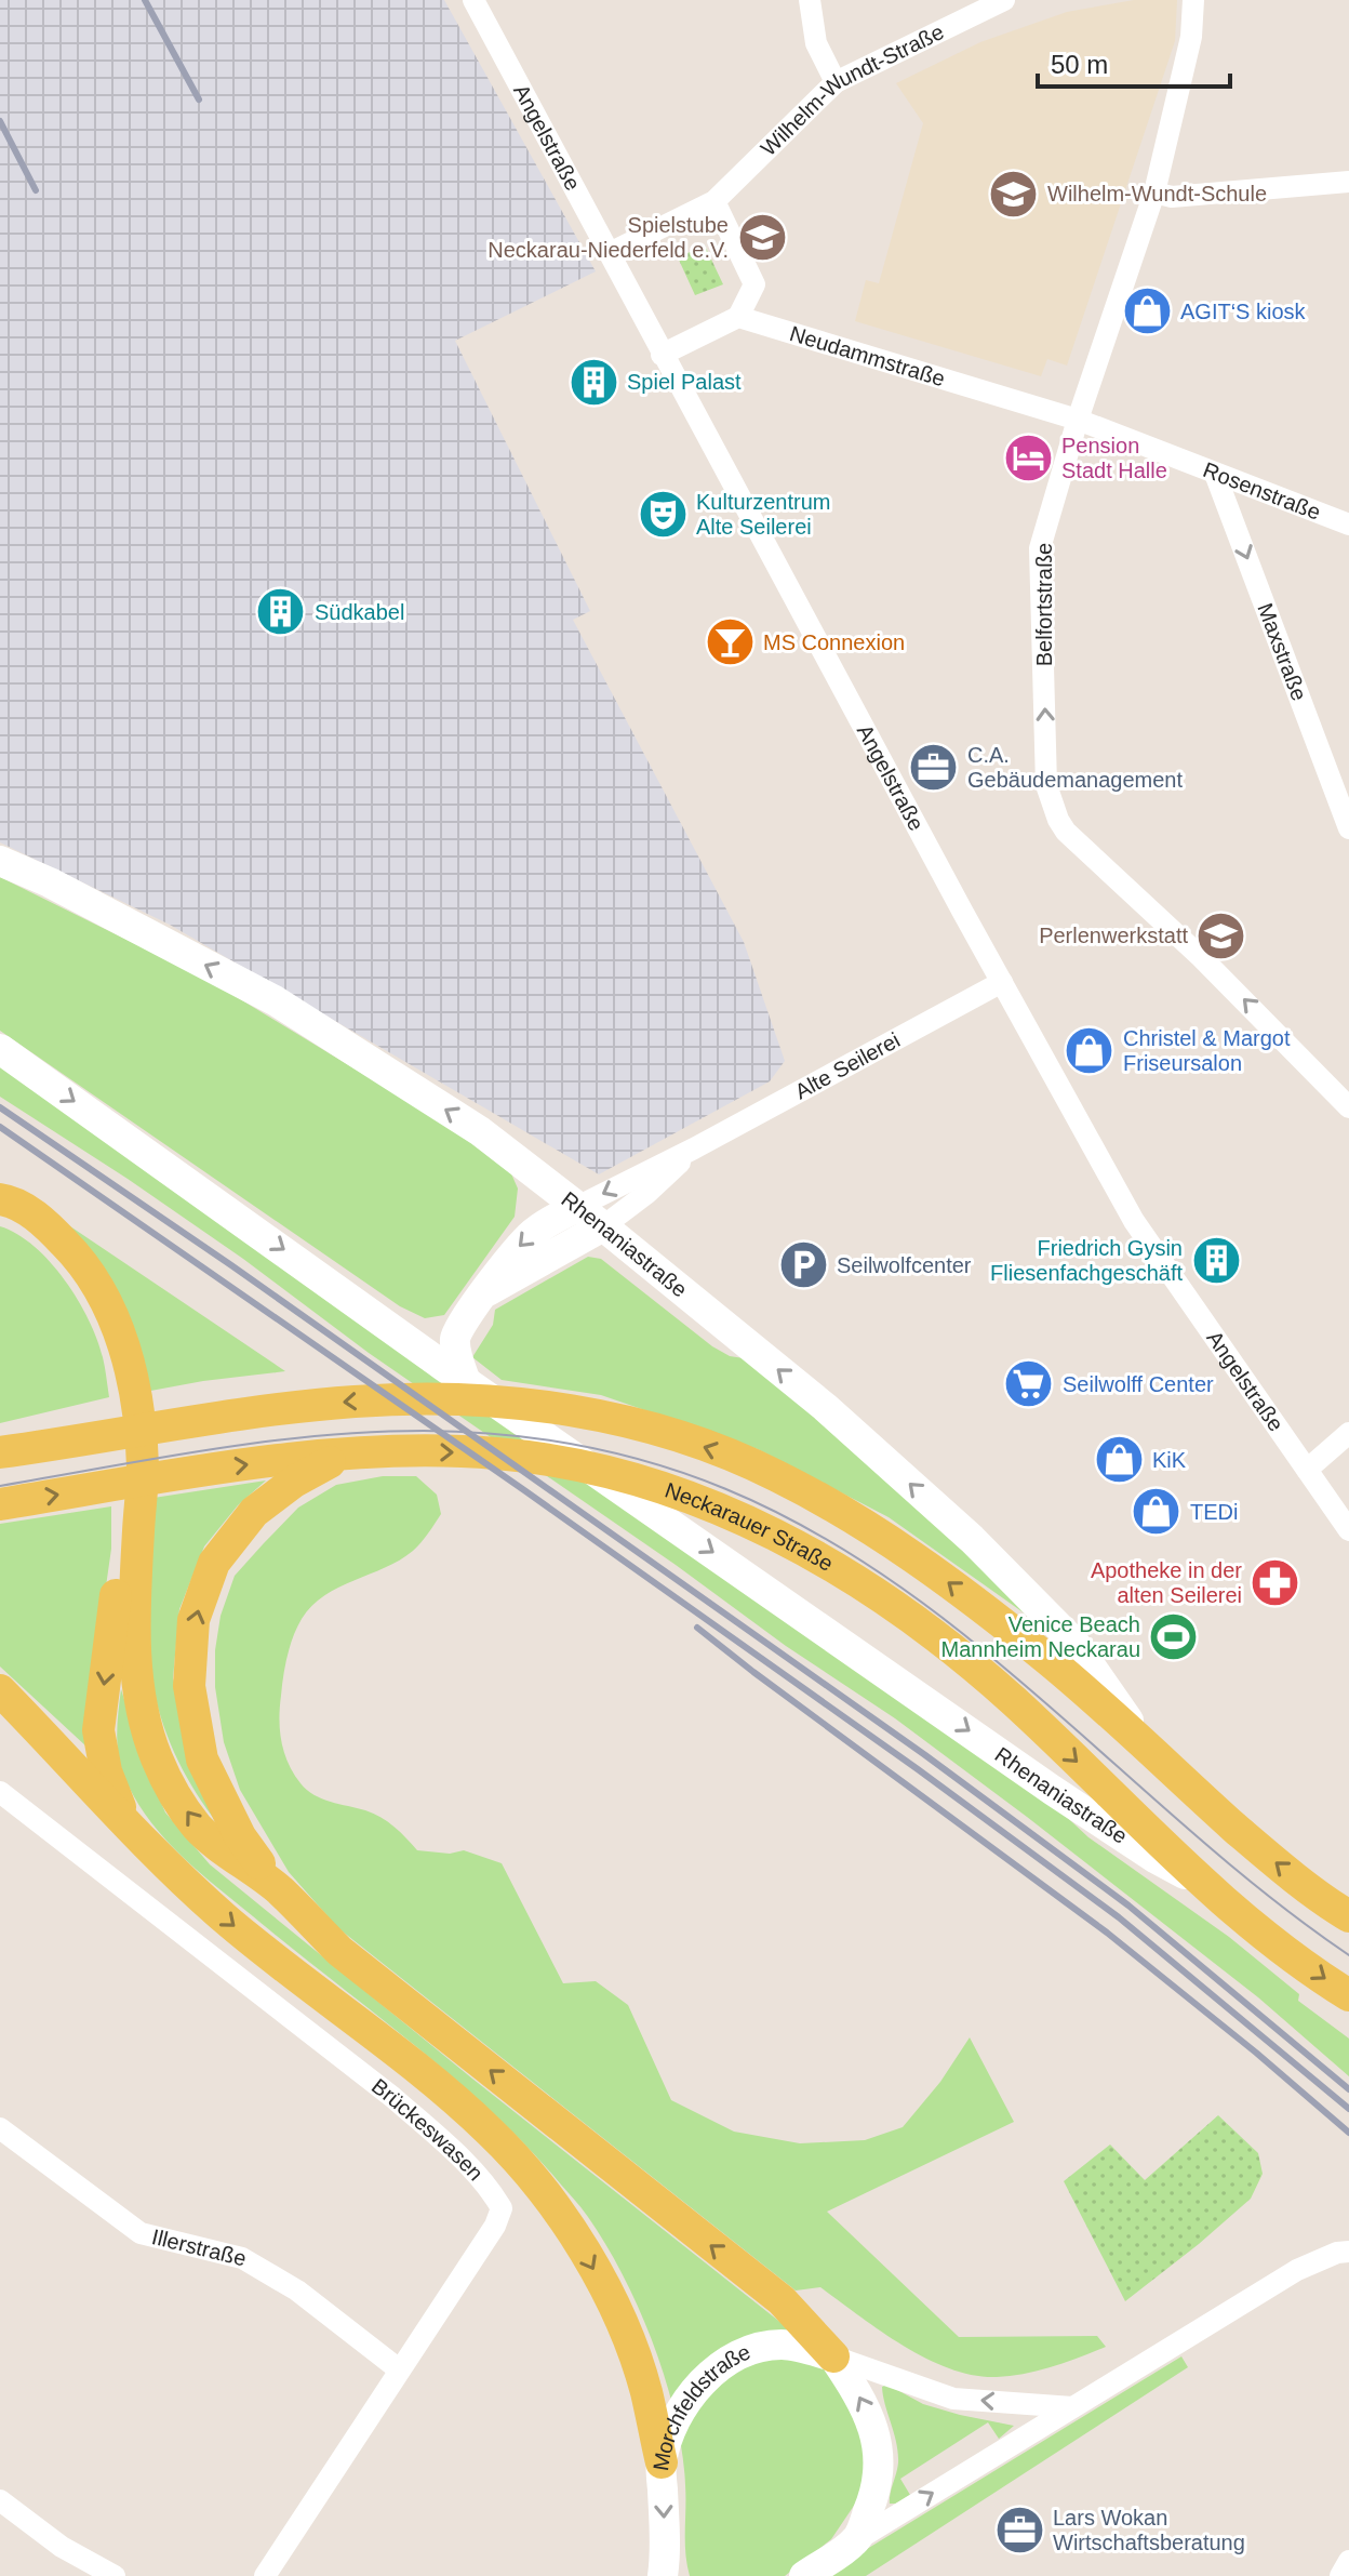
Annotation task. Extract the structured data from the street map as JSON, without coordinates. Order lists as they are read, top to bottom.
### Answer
{
  "streets": {
    "main road": ["Neckarauer Straße"],
    "street": [
      "Wilhelm-Wundt-Straße",
      "Angelstraße",
      "Neudammstraße",
      "Rosenstraße",
      "Belfortstraße",
      "Maxstraße",
      "Alte Seilerei",
      "Rhenaniastraße",
      "Brückeswasen",
      "Illerstraße",
      "Morchfeldstraße"
    ]
  },
  "crossings": [
    ["Wilhelm-Wundt-Straße", "Angelstraße"],
    ["Angelstraße", "Alte Seilerei"],
    ["Neudammstraße", "Rosenstraße"],
    ["Neudammstraße", "Belfortstraße"],
    ["Rosenstraße", "Belfortstraße"],
    ["Rosenstraße", "Maxstraße"],
    ["Alte Seilerei", "Rhenaniastraße"],
    ["Rhenaniastraße", "Neckarauer Straße"],
    ["Brückeswasen", "Illerstraße"]
  ],
  "one_way": ["Belfortstraße", "Maxstraße"],
  "places": {
    "school or university": ["Wilhelm-Wundt-Schule", "Spielstube Neckarau-Niederfeld e.V.", "Perlenwerkstatt"],
    "shop": [
      "AGIT‘S kiosk",
      "Christel & Margot Friseursalon",
      "KiK",
      "TEDi"
    ],
    "building": ["Spiel Palast", "Südkabel", "Friedrich Gysin Fliesenfachgeschäft"],
    "hotel": ["Pension Stadt Halle"],
    "theatre": ["Kulturzentrum Alte Seilerei"],
    "bar": ["MS Connexion"],
    "office": ["C.A. Gebäudemanagement", "Lars Wokan Wirtschaftsberatung"],
    "parking": ["Seilwolfcenter"],
    "supermarket": ["Seilwolff Center"],
    "pharmacy": ["Apotheke in der alten Seilerei"],
    "sports": ["Venice Beach Mannheim Neckarau"]
  },
  "scale_bar": "50 m"
}
